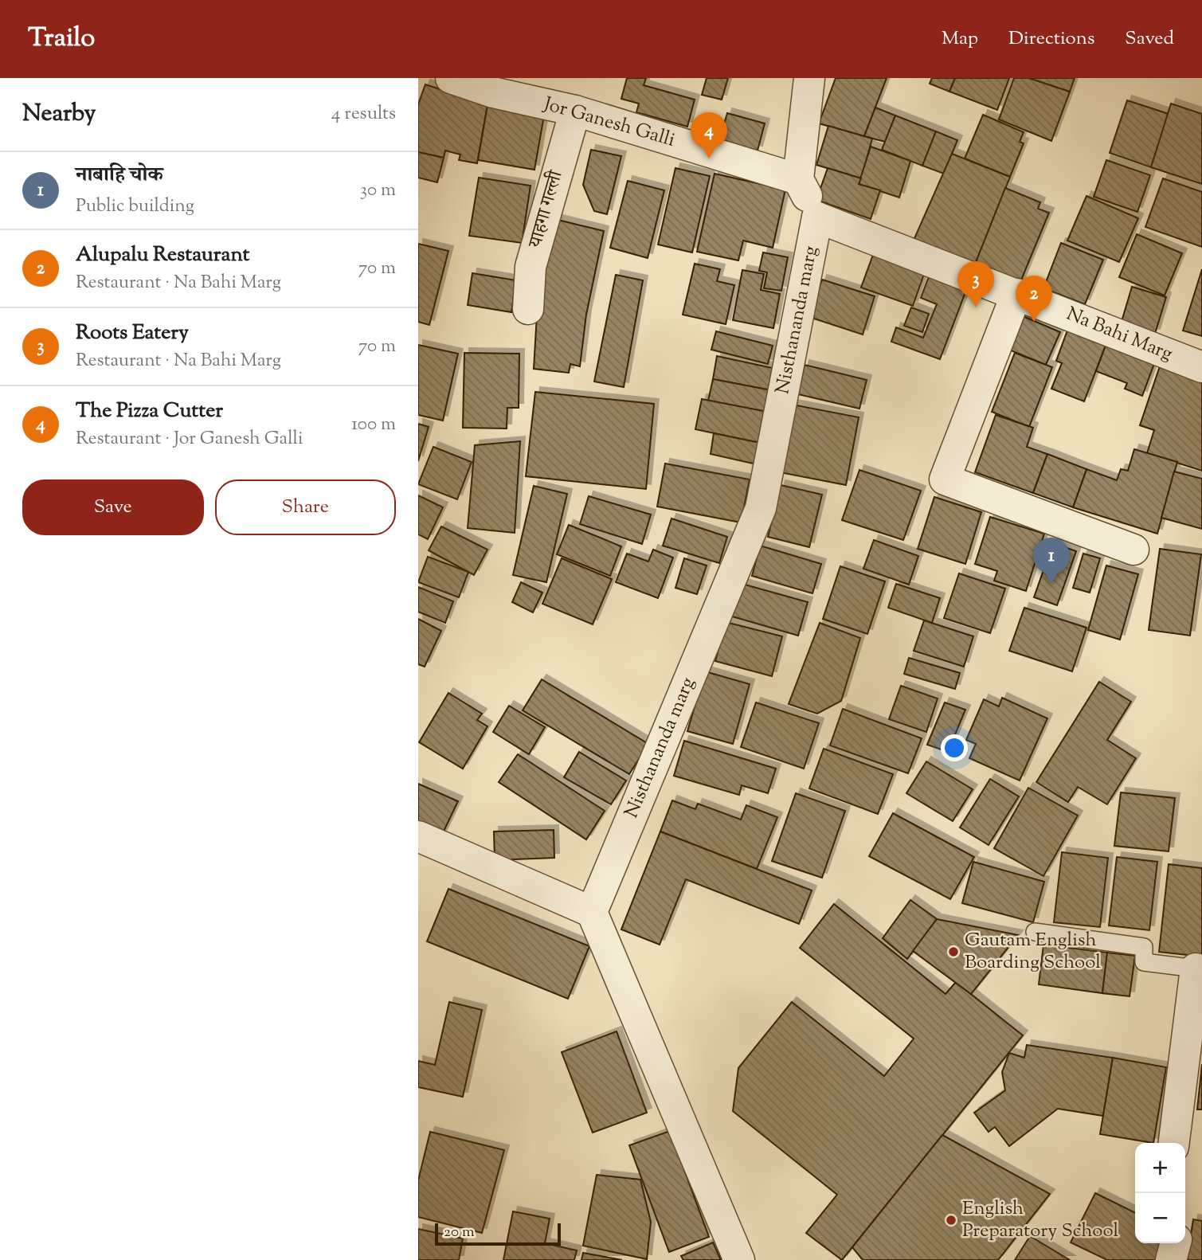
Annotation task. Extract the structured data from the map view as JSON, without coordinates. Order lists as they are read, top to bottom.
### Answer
{
  "streets": {
    "street": [
      "Jor Ganesh Galli",
      "याहगा गल्ली",
      "Nisthananda marg",
      "Na Bahi Marg"
    ]
  },
  "crossings": [
    ["Jor Ganesh Galli", "याहगा गल्ली"],
    ["Nisthananda marg", "Na Bahi Marg"]
  ],
  "places": ["Gautam English Boarding School", "English Preparatory School"],
  "scale_bar": "20 m",
  "page": {
    "header": "Trailo",
    "nav": ["Map", "Directions", "Saved"],
    "heading": ["Nearby", "4 results"],
    "pins": [
      "4",
      "3",
      "2",
      "1"
    ],
    "list": [
      {
        "mark": "1",
        "name": "नाबाहि चोक",
        "note": "Public building",
        "value": "30 m"
      },
      {
        "mark": "2",
        "name": "Alupalu Restaurant",
        "note": "Restaurant · Na Bahi Marg",
        "value": "70 m"
      },
      {
        "mark": "3",
        "name": "Roots Eatery",
        "note": "Restaurant · Na Bahi Marg",
        "value": "70 m"
      },
      {
        "mark": "4",
        "name": "The Pizza Cutter",
        "note": "Restaurant · Jor Ganesh Galli",
        "value": "100 m"
      }
    ],
    "buttons": ["Save", "Share"],
    "map_buttons": ["+", "−"],
    "scale": "20 m"
  }
}
